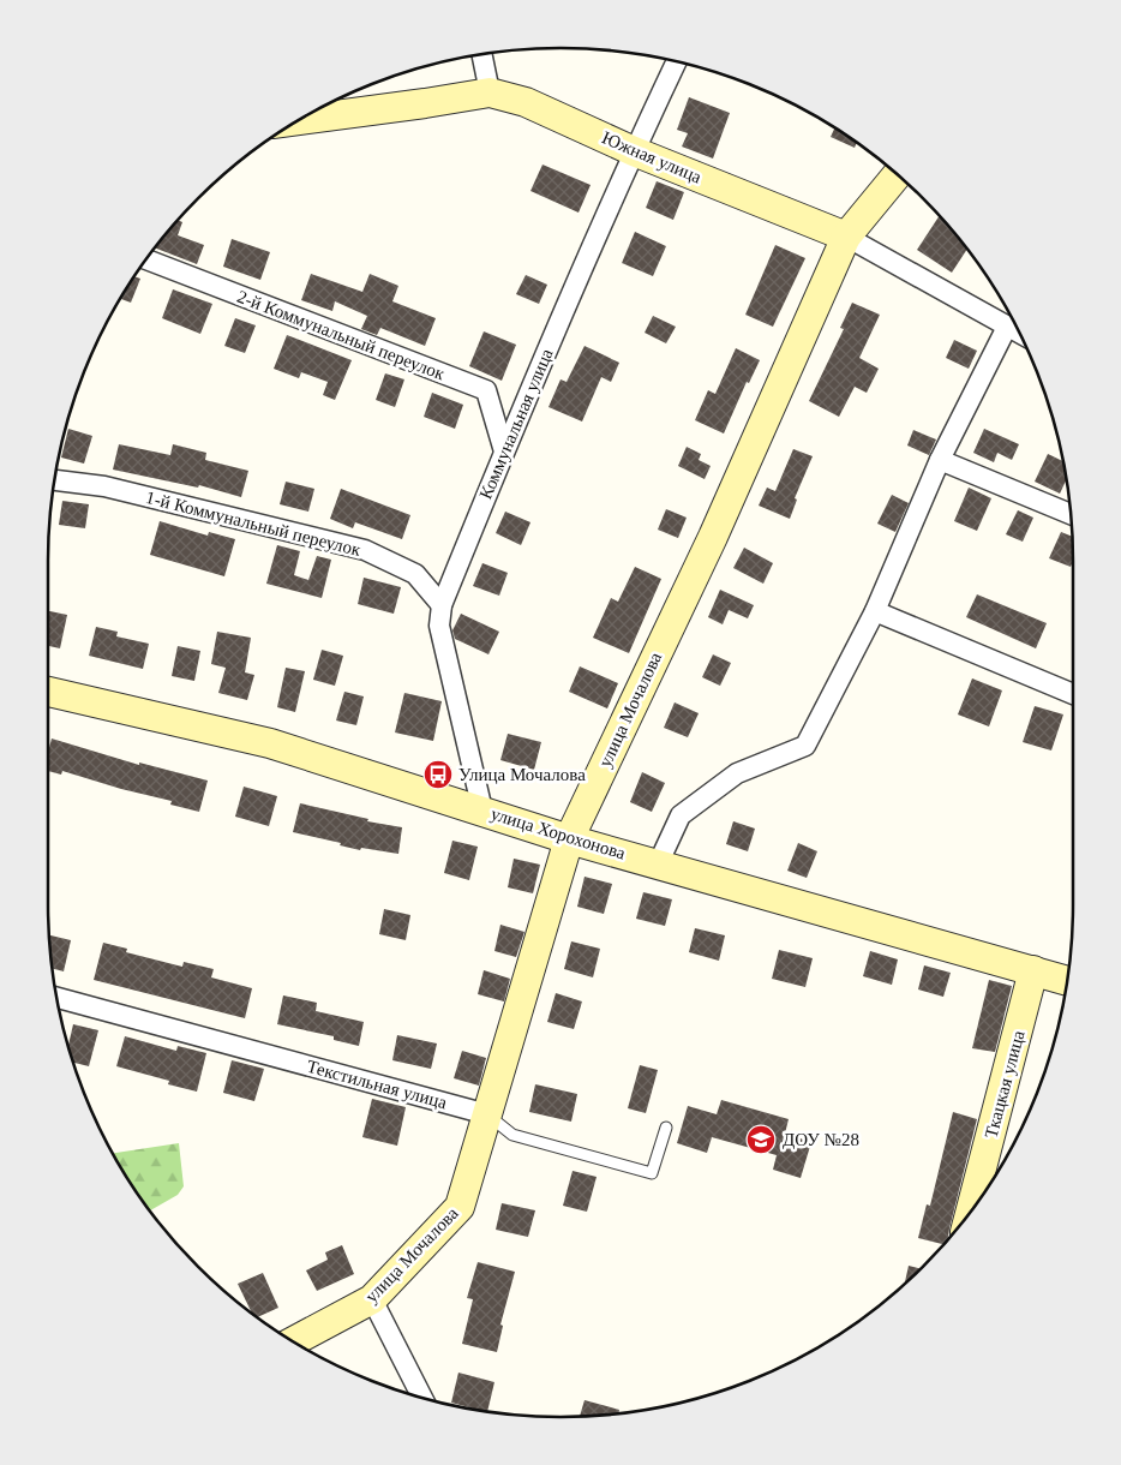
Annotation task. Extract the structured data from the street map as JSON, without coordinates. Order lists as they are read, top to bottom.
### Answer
{
  "streets": {
    "street": [
      "Южная улица",
      "2-й Коммунальный переулок",
      "Коммунальная улица",
      "1-й Коммунальный переулок",
      "улица Мочалова",
      "улица Хорохонова",
      "Текстильная улица",
      "Ткацкая улица"
    ]
  },
  "crossings": [
    ["Южная улица", "Коммунальная улица"],
    ["Южная улица", "улица Мочалова"],
    ["2-й Коммунальный переулок", "Коммунальная улица"],
    ["Коммунальная улица", "1-й Коммунальный переулок"],
    ["Коммунальная улица", "улица Хорохонова"],
    ["улица Мочалова", "улица Хорохонова"],
    ["улица Мочалова", "Текстильная улица"],
    ["улица Хорохонова", "Ткацкая улица"]
  ],
  "places": {
    "bus stop": ["Улица Мочалова"],
    "school or university": ["ДОУ №28"]
  }
}
